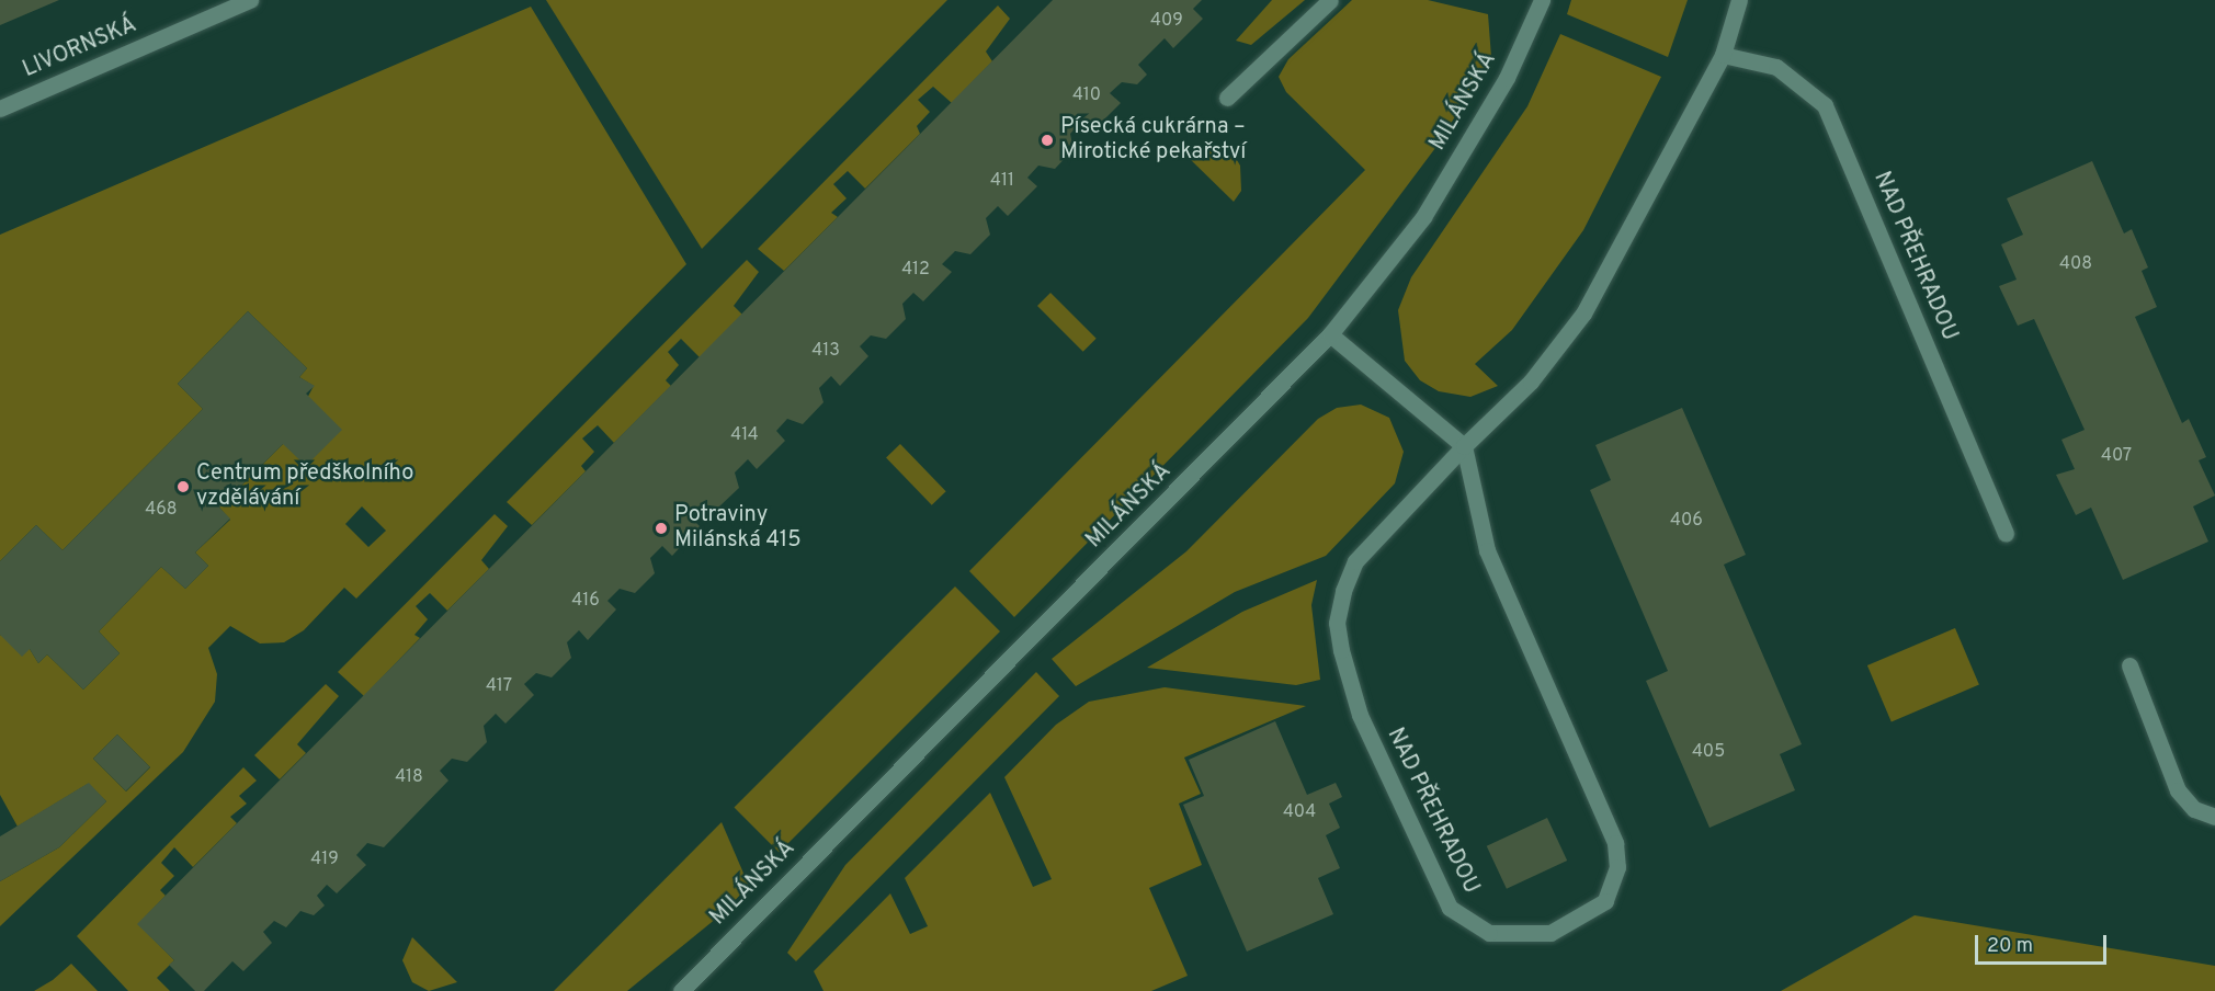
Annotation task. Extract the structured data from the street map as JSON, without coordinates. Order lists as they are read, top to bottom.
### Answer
{
  "streets": {
    "street": ["LIVORNSKÁ", "MILÁNSKÁ", "NAD PŘEHRADOU"]
  },
  "places": ["Písecká cukrárna – Mirotické pekařství", "Centrum předškolního vzdělávání", "Potraviny Milánská 415"],
  "house_numbers": [
    "409",
    "410",
    "411",
    "408",
    "412",
    "413",
    "414",
    "407",
    "468",
    "406",
    "416",
    "417",
    "405",
    "418",
    "404",
    "419"
  ],
  "scale_bar": "20 m"
}
